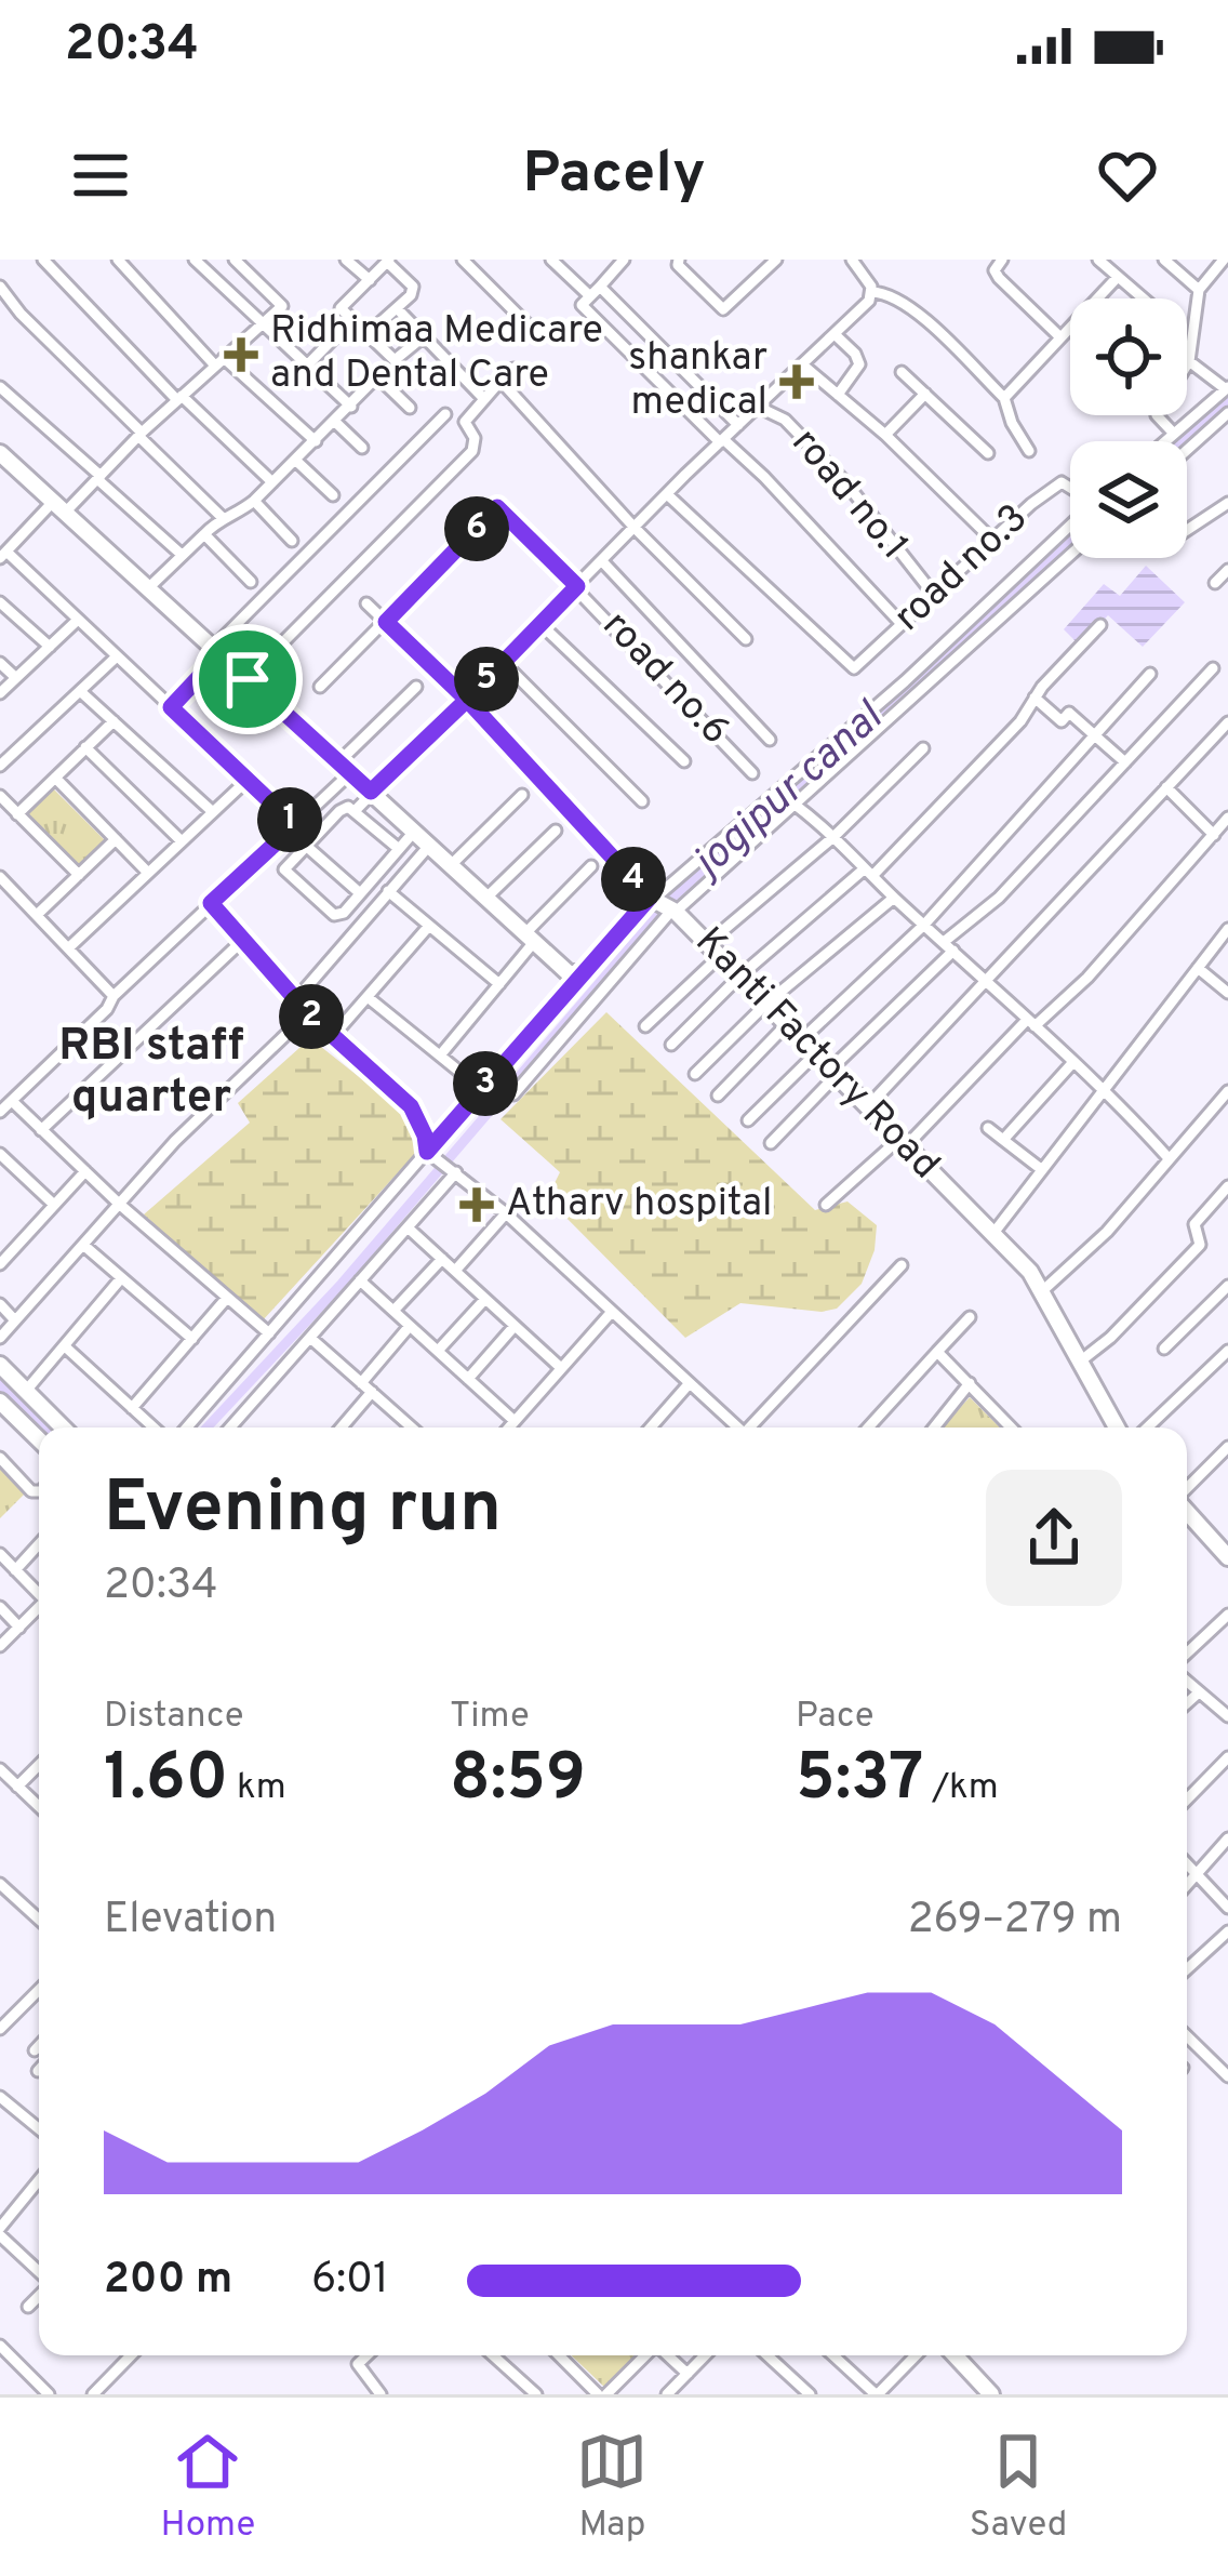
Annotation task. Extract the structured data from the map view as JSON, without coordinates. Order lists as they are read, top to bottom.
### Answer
{
  "streets": {
    "street": [
      "road no.1",
      "road no.3",
      "road no.6",
      "Kanti Factory Road"
    ]
  },
  "crossings": [
    ["road no.1", "road no.3"]
  ],
  "districts": ["RBI staff quarter"],
  "water": ["jogipur canal"],
  "places": {
    "health": ["Ridhimaa Medicare and Dental Care", "shankar medical", "Atharv hospital"]
  },
  "page": {
    "status": "20:34",
    "header": "Pacely",
    "pins": [
      "6",
      "5",
      "1",
      "4",
      "2",
      "3"
    ],
    "heading": ["Evening run", "20:34"],
    "stats": [
      ["Distance", "1.60 km"],
      ["Time", "8:59"],
      ["Pace", "5:37 /km"]
    ],
    "chart": ["Elevation", "269–279 m"],
    "list": [
      {
        "name": "200 m",
        "note": "6:01"
      }
    ],
    "tabs": ["Home", "Map", "Saved"]
  }
}
